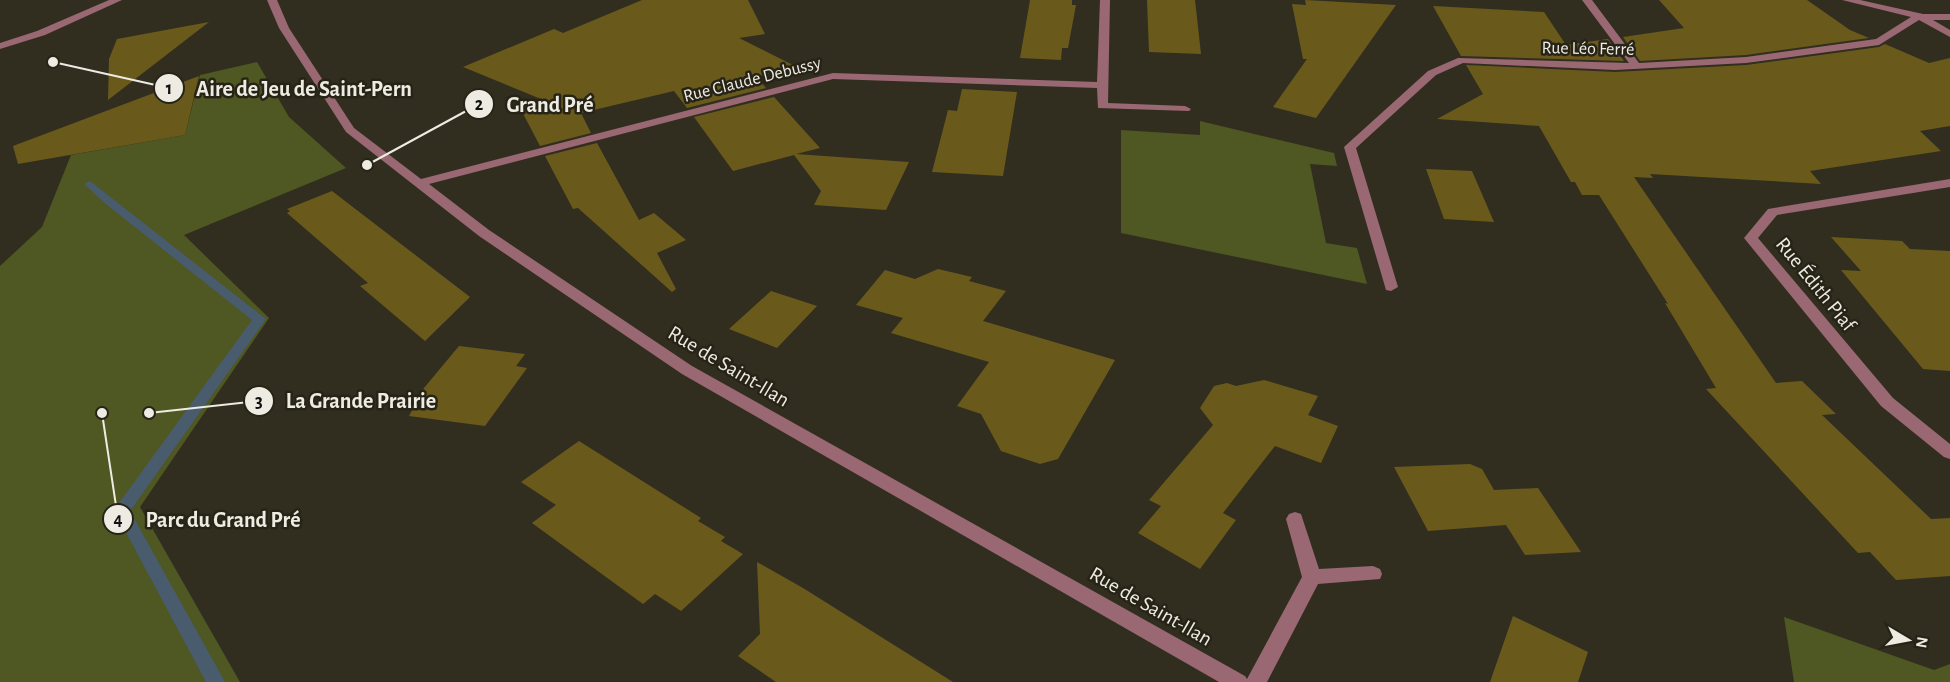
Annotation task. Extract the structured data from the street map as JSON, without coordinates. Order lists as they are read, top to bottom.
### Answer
{
  "streets": {
    "street": [
      "Rue Léo Ferré",
      "Rue Claude Debussy",
      "Rue Édith Piaf",
      "Rue de Saint-Ilan"
    ]
  },
  "crossings": [
    ["Rue Claude Debussy", "Rue de Saint-Ilan"]
  ],
  "places": [
    "Aire de Jeu de Saint-Pern",
    "Grand Pré",
    "Parc du Grand Pré",
    "La Grande Prairie"
  ],
  "north": "right"
}
